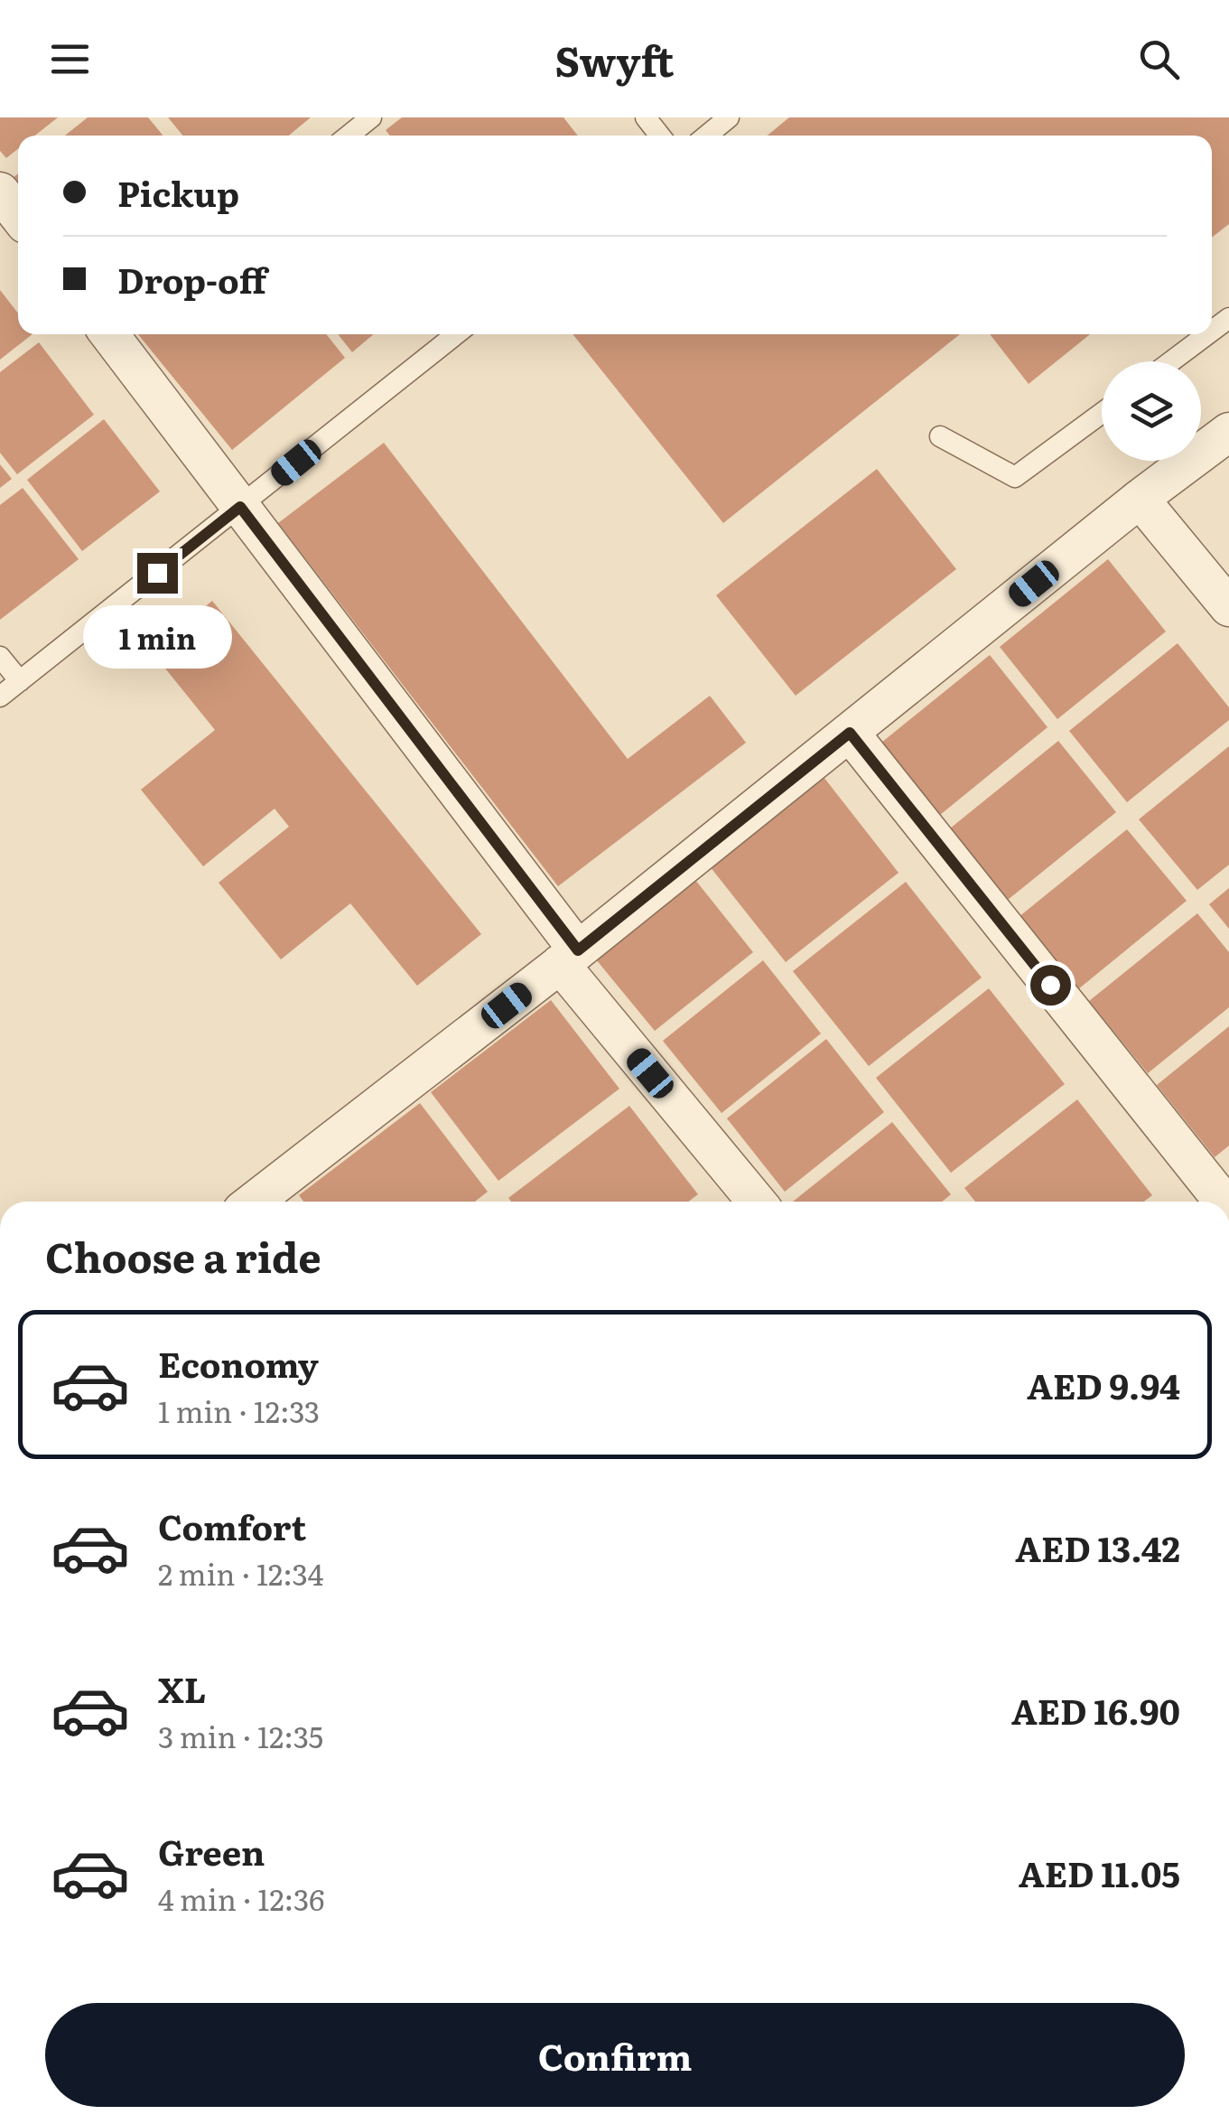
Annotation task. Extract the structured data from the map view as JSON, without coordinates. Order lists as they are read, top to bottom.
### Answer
{
  "page": {
    "header": "Swyft",
    "banner": ["Pickup", "Drop-off"],
    "bubble": "1 min",
    "heading": "Choose a ride",
    "list": [
      {
        "name": "Economy",
        "note": "1 min · 12:33",
        "value": "AED 9.94"
      },
      {
        "name": "Comfort",
        "note": "2 min · 12:34",
        "value": "AED 13.42"
      },
      {
        "name": "XL",
        "note": "3 min · 12:35",
        "value": "AED 16.90"
      },
      {
        "name": "Green",
        "note": "4 min · 12:36",
        "value": "AED 11.05"
      }
    ],
    "buttons": "Confirm"
  }
}
